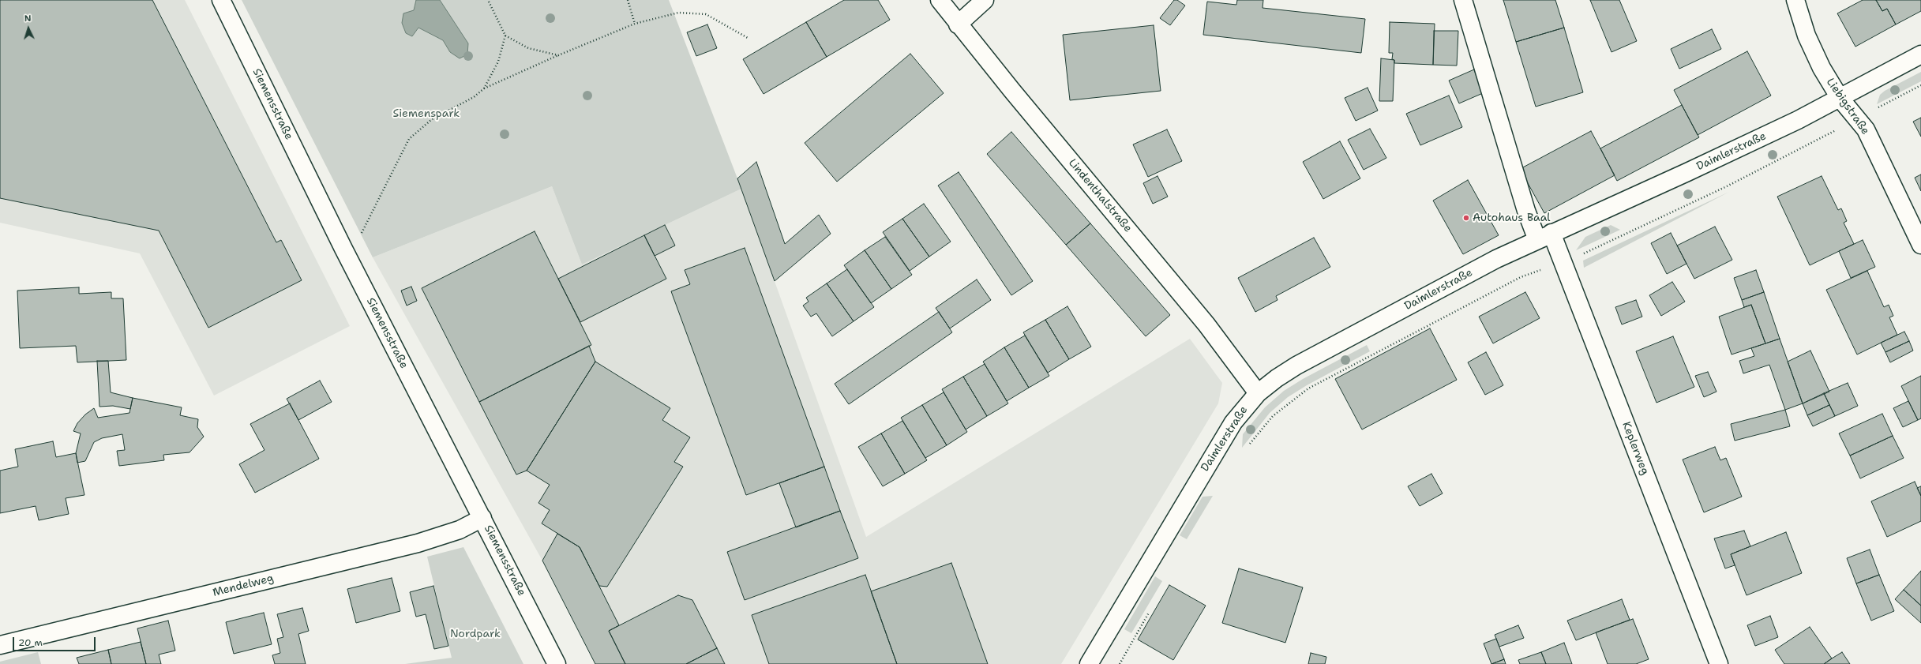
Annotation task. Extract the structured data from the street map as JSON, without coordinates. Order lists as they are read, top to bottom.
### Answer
{
  "streets": {
    "street": [
      "Siemensstraße",
      "Liebigstraße",
      "Daimlerstraße",
      "Lindenthalstraße",
      "Keplerweg",
      "Mendelweg"
    ]
  },
  "crossings": [
    ["Siemensstraße", "Mendelweg"],
    ["Liebigstraße", "Daimlerstraße"],
    ["Daimlerstraße", "Lindenthalstraße"],
    ["Daimlerstraße", "Keplerweg"]
  ],
  "parks": ["Siemenspark", "Nordpark"],
  "places": ["Autohaus Baal"],
  "scale_bar": "20 m",
  "north": "top"
}
